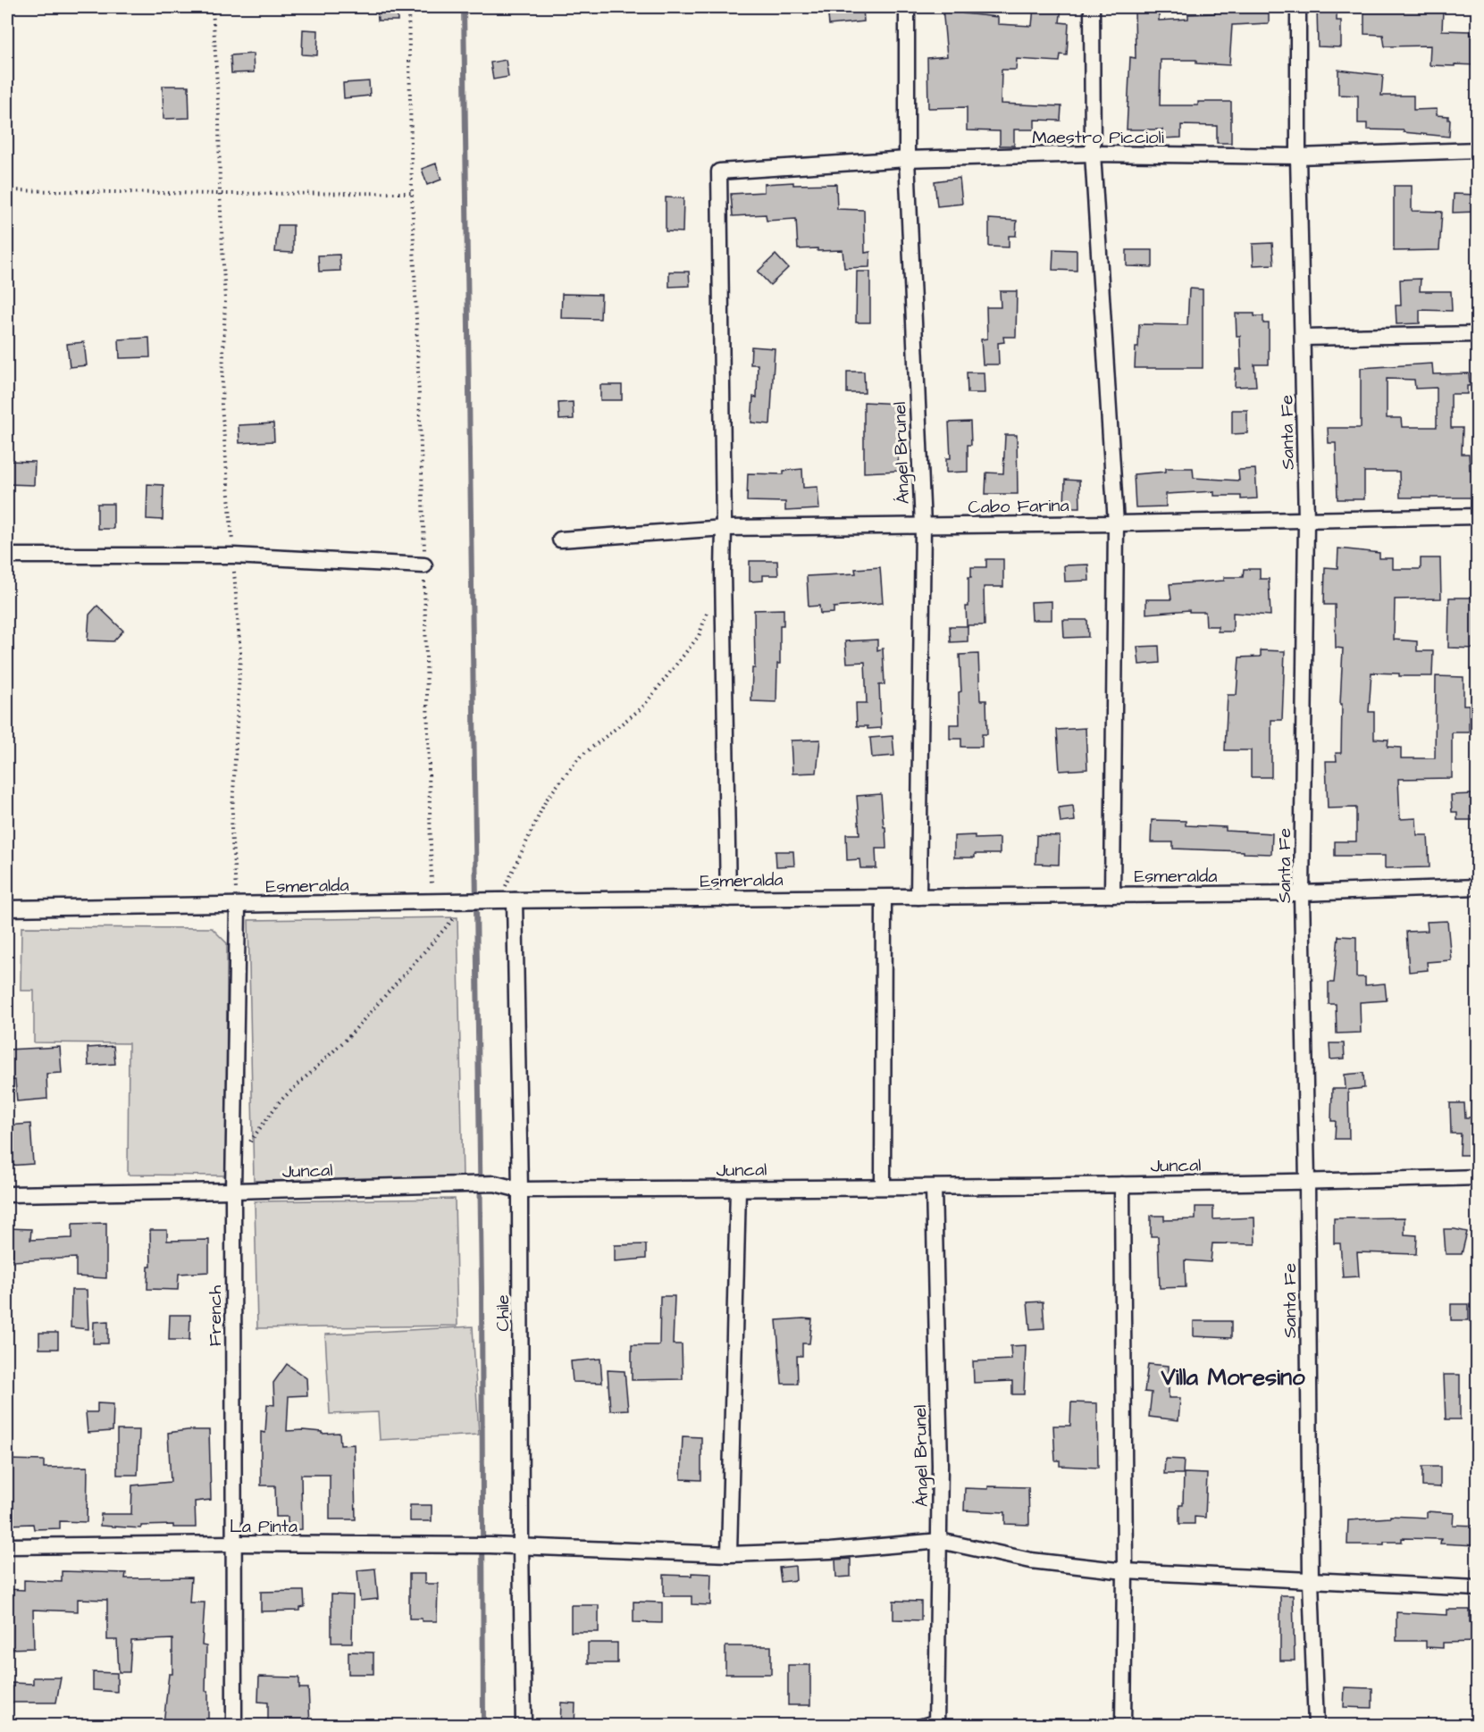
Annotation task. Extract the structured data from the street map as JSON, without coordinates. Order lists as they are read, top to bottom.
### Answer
{
  "streets": {
    "street": [
      "Maestro Piccioli",
      "Santa Fe",
      "Ángel Brunel",
      "Cabo Farina",
      "Esmeralda",
      "Juncal",
      "Chile",
      "French",
      "La Pinta"
    ]
  },
  "crossings": [
    ["Maestro Piccioli", "Santa Fe"],
    ["Maestro Piccioli", "Ángel Brunel"],
    ["Maestro Piccioli", "Cabo Farina"],
    ["Santa Fe", "Cabo Farina"],
    ["Santa Fe", "Esmeralda"],
    ["Santa Fe", "Juncal"],
    ["Santa Fe", "La Pinta"],
    ["Ángel Brunel", "Cabo Farina"],
    ["Ángel Brunel", "Esmeralda"],
    ["Ángel Brunel", "Juncal"],
    ["Ángel Brunel", "La Pinta"],
    ["Esmeralda", "Chile"],
    ["Esmeralda", "French"],
    ["Juncal", "Chile"],
    ["Juncal", "French"],
    ["Chile", "La Pinta"],
    ["French", "La Pinta"]
  ],
  "districts": ["Villa Moresino"]
}
